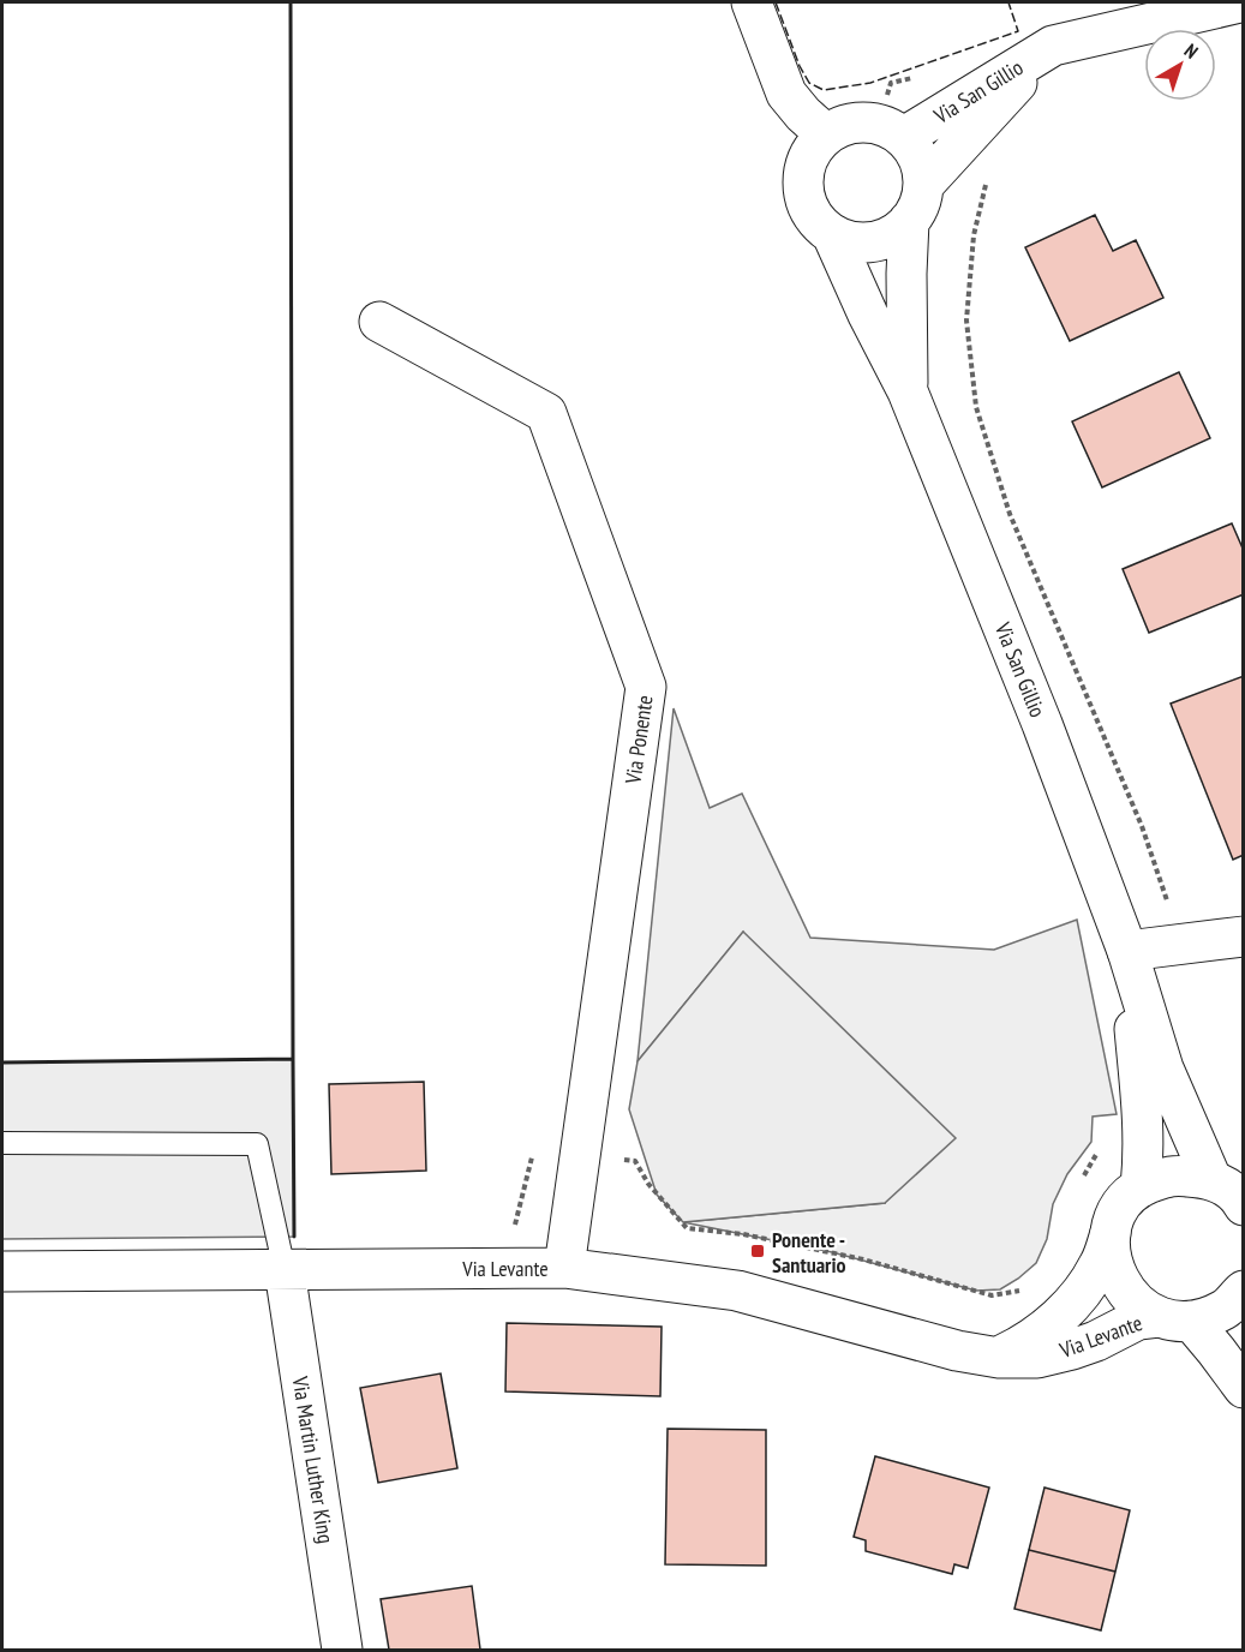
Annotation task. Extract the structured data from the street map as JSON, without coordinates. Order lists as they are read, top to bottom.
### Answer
{
  "streets": {
    "street": [
      "Via San Gillio",
      "Via Ponente",
      "Via Levante",
      "Via Martin Luther King"
    ]
  },
  "crossings": [
    ["Via San Gillio", "Via Levante"],
    ["Via Ponente", "Via Levante"],
    ["Via Levante", "Via Martin Luther King"]
  ],
  "places": {
    "transit": ["Ponente - Santuario"]
  },
  "north": "top right"
}
